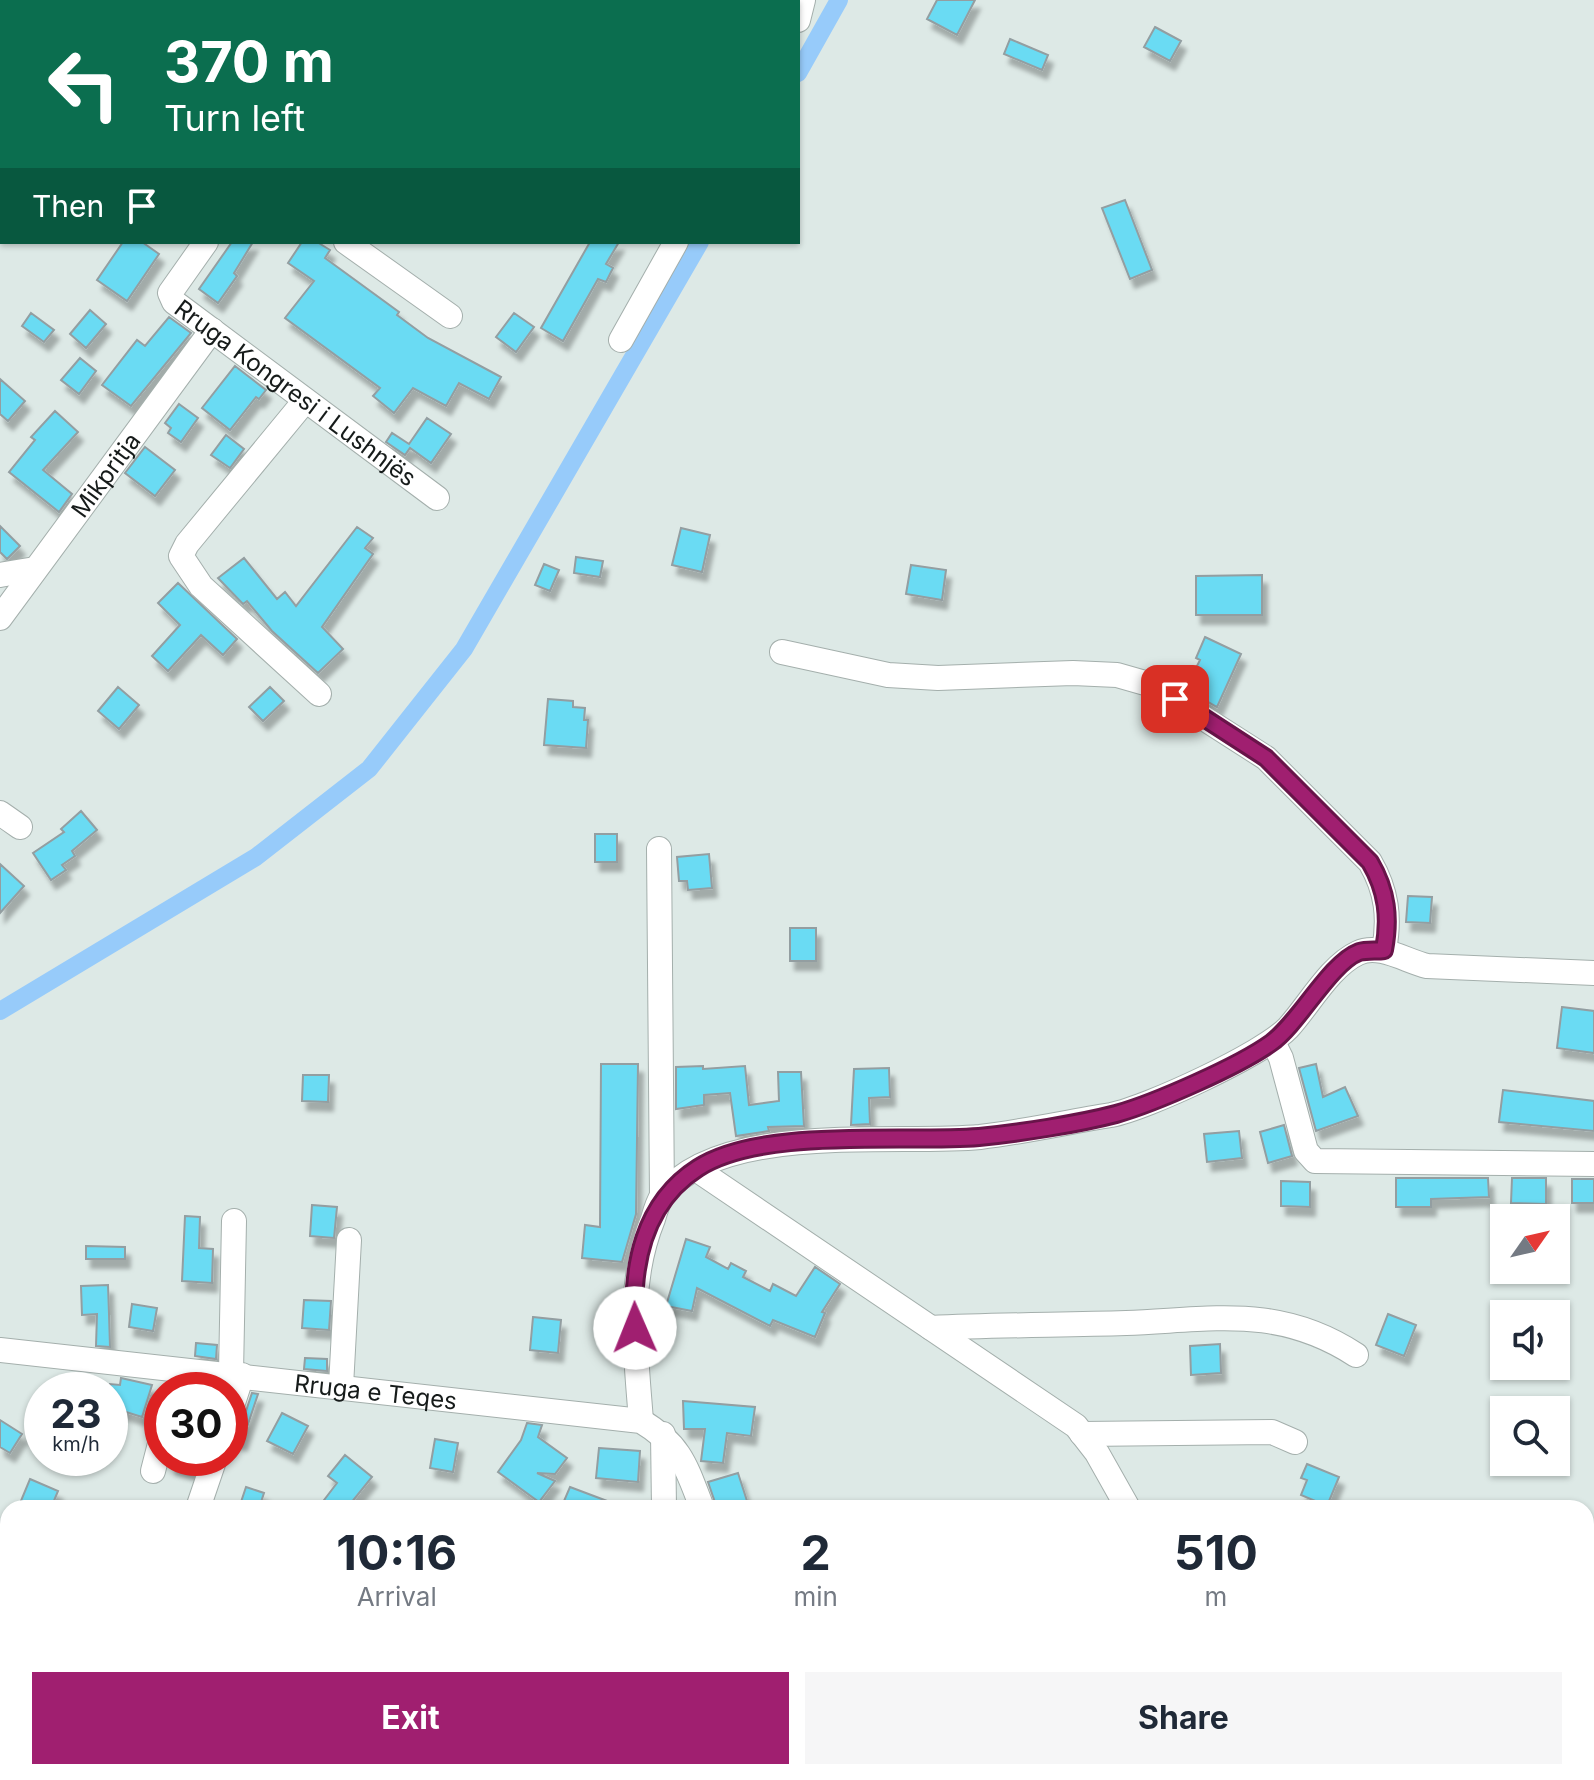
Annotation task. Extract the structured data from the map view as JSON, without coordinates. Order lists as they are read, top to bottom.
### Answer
{
  "streets": {
    "street": ["Rruga Kongresi i Lushnjës", "Mikpritja", "Rruga e Teqes"]
  },
  "crossings": [
    ["Rruga Kongresi i Lushnjës", "Mikpritja"]
  ],
  "north": "top right",
  "page": {
    "turn": ["370 m", "Turn left"],
    "then": "Then",
    "speed": "23 km/h",
    "limit": "30",
    "eta": [
      "10:16",
      "Arrival",
      "2",
      "min",
      "510",
      "m"
    ],
    "buttons": ["Exit", "Share"]
  }
}
